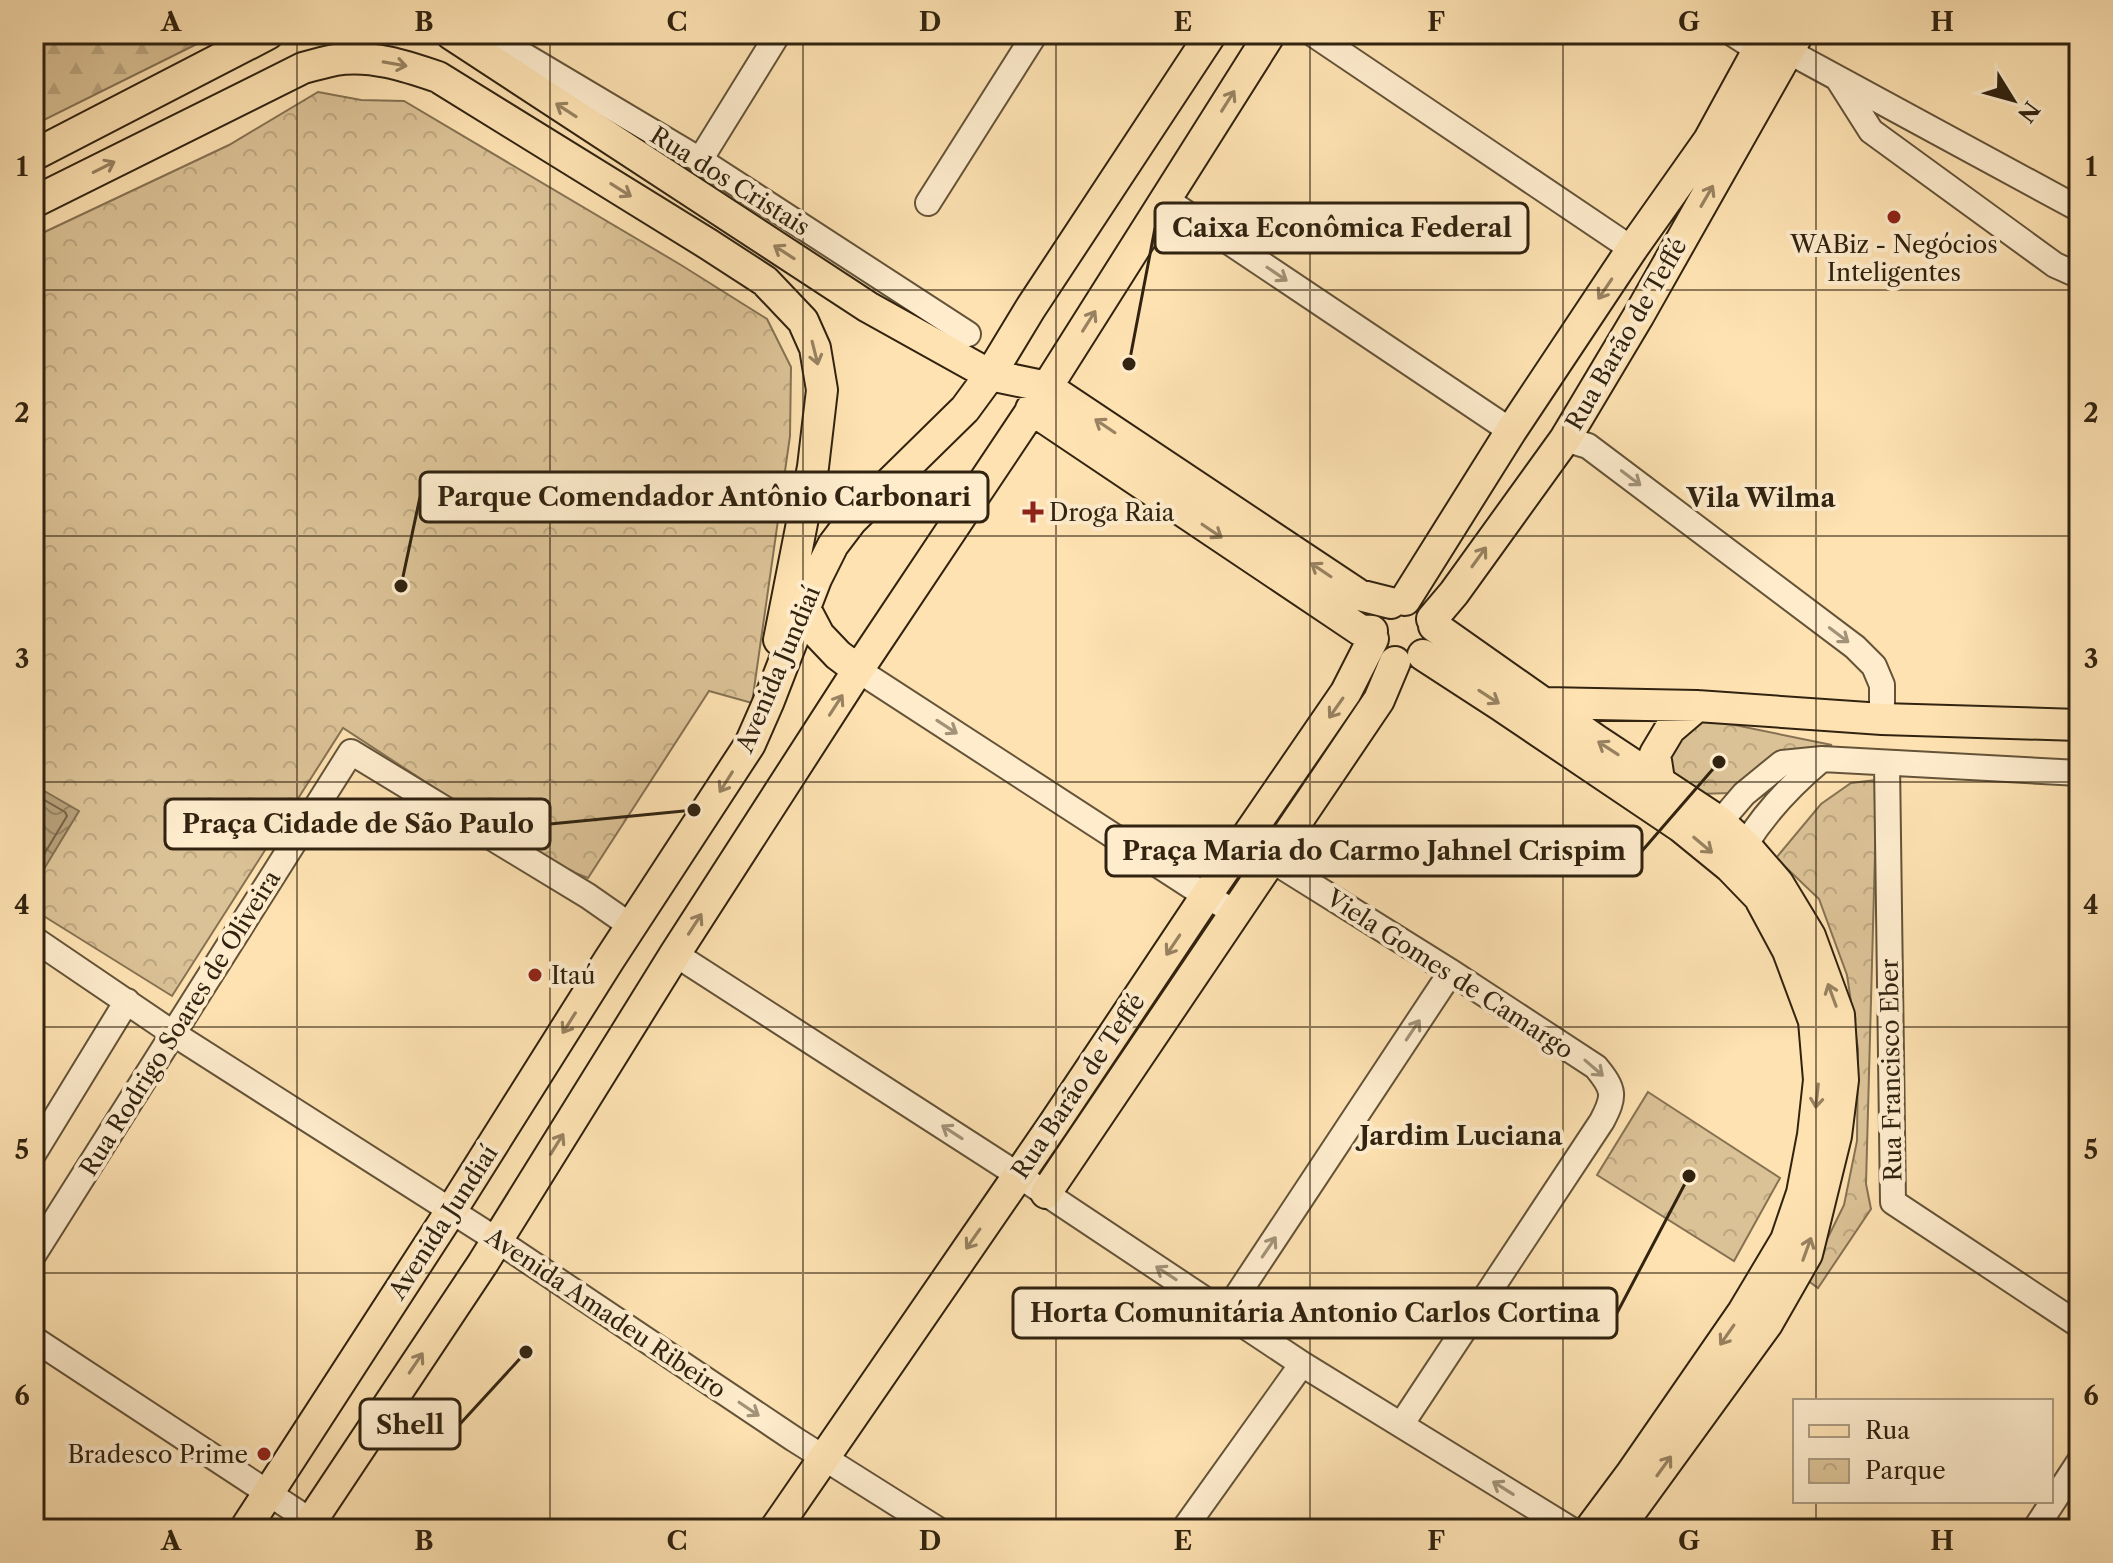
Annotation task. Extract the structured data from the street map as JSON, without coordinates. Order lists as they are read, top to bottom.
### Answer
{
  "streets": {
    "main road": ["Rua Barão de Teffé", "Avenida Jundiaí"],
    "street": [
      "Rua dos Cristais",
      "Viela Gomes de Camargo",
      "Rua Rodrigo Soares de Oliveira",
      "Rua Francisco Eber",
      "Avenida Amadeu Ribeiro"
    ]
  },
  "crossings": [
    ["Rua Barão de Teffé", "Viela Gomes de Camargo"],
    ["Rua Barão de Teffé", "Avenida Amadeu Ribeiro"],
    ["Avenida Jundiaí", "Rua Rodrigo Soares de Oliveira"],
    ["Avenida Jundiaí", "Avenida Amadeu Ribeiro"],
    ["Rua Rodrigo Soares de Oliveira", "Avenida Amadeu Ribeiro"]
  ],
  "one_way": ["Avenida Amadeu Ribeiro"],
  "districts": ["Vila Wilma", "Jardim Luciana"],
  "places": {
    "other": [
      "WABiz - Negócios Inteligentes",
      "Caixa Econômica Federal",
      "Parque Comendador Antônio Carbonari",
      "Praça Maria do Carmo Jahnel Crispim",
      "Praça Cidade de São Paulo",
      "Itaú",
      "Horta Comunitária Antonio Carlos Cortina",
      "Shell",
      "Bradesco Prime"
    ],
    "health": ["Droga Raia"]
  },
  "legend": ["Rua", "Parque"],
  "north": "bottom right",
  "grid": {
    "columns": [
      "A",
      "B",
      "C",
      "D",
      "E",
      "F",
      "G",
      "H"
    ],
    "rows": [
      "1",
      "2",
      "3",
      "4",
      "5",
      "6"
    ]
  }
}
